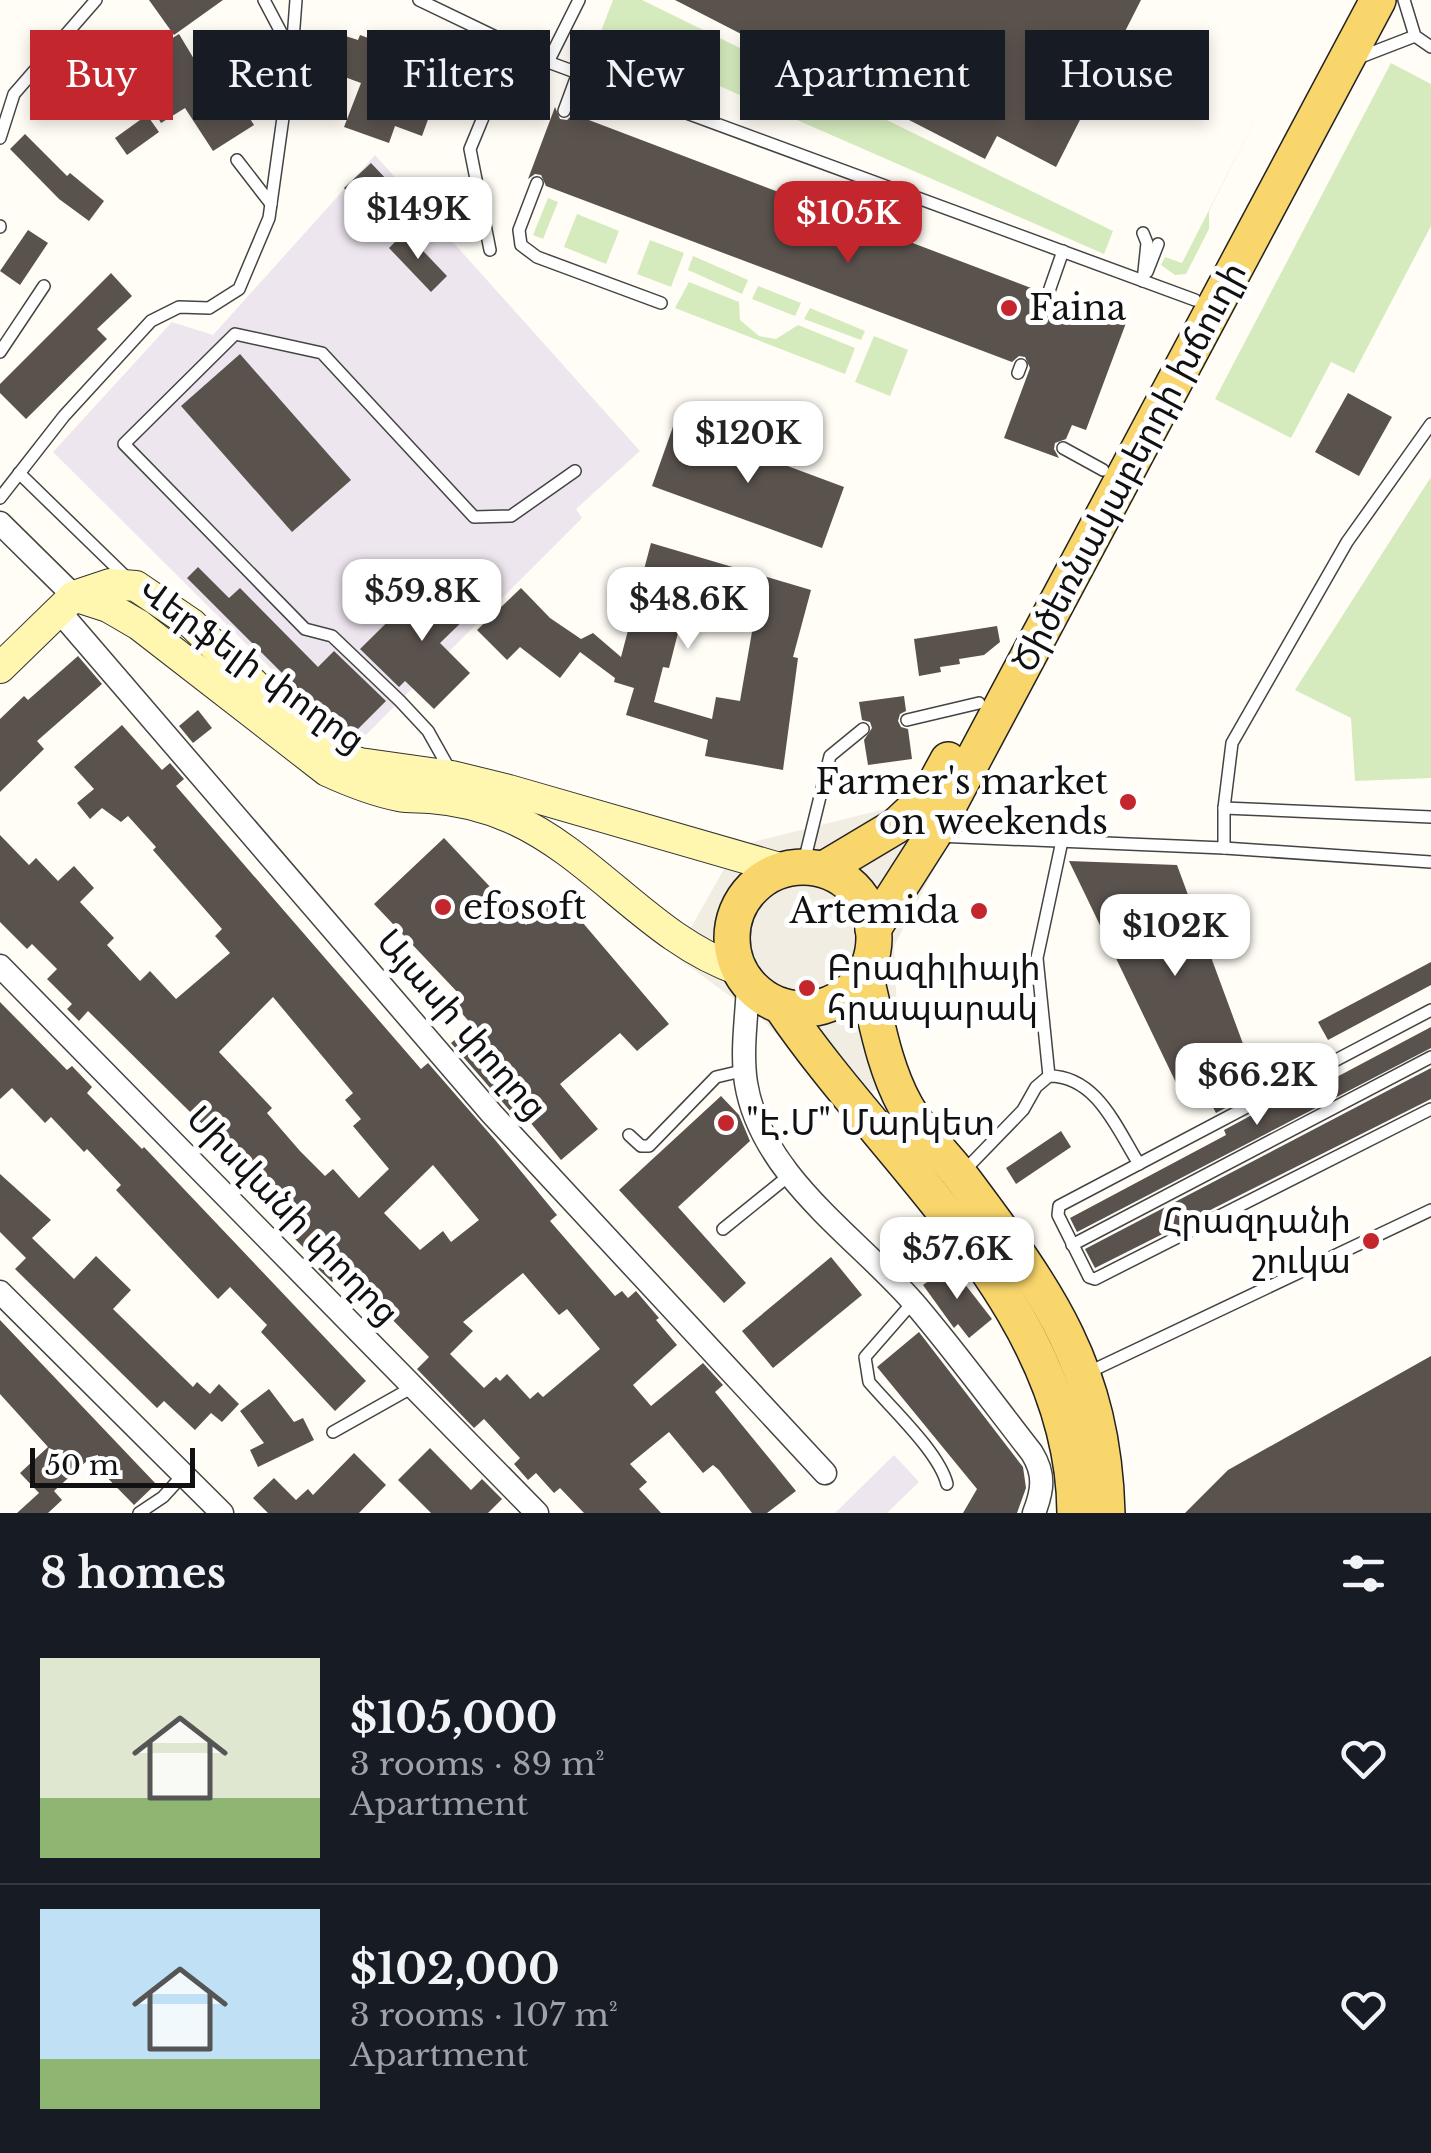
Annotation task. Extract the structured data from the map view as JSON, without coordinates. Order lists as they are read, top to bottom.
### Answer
{
  "streets": {
    "main road": ["Ծիծեռնակաբերդի խճուղի"],
    "street": ["Վերֆելի փողոց", "Այասի փողոց", "Սիսվանի փողոց"]
  },
  "crossings": [
    ["Ծիծեռնակաբերդի խճուղի", "Վերֆելի փողոց"],
    ["Վերֆելի փողոց", "Այասի փողոց"]
  ],
  "places": [
    "Faina",
    "Farmer's market on weekends",
    "efosoft",
    "Artemida",
    "Բրազիլիայի հրապարակ",
    "\"Է.Մ\" Մարկետ",
    "Հրազդանի շուկա"
  ],
  "scale_bar": "50 m",
  "page": {
    "chip": [
      "Buy",
      "Rent",
      "Filters",
      "New",
      "Apartment",
      "House"
    ],
    "price": [
      "$149K",
      "$105K",
      "$120K",
      "$59.8K",
      "$48.6K",
      "$102K",
      "$66.2K",
      "$57.6K"
    ],
    "scale": "50 m",
    "heading": "8 homes",
    "list": [
      {
        "name": "$105,000",
        "note": "3 rooms · 89 m² · Apartment"
      },
      {
        "name": "$102,000",
        "note": "3 rooms · 107 m² · Apartment"
      }
    ]
  }
}
